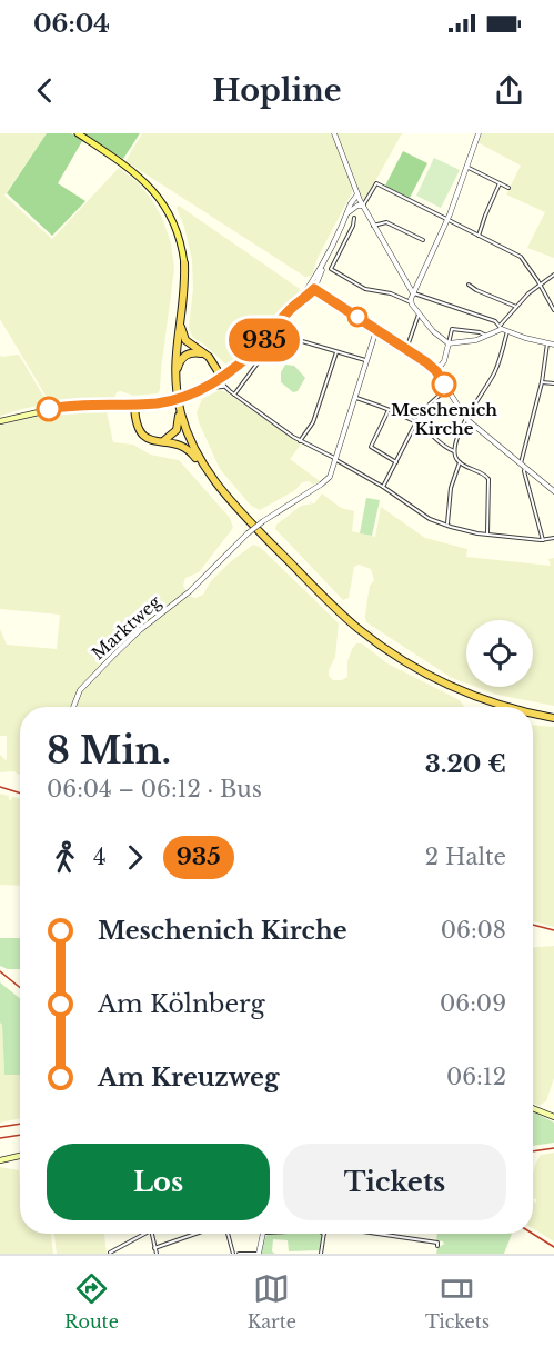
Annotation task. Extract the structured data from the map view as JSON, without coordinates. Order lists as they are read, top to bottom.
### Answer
{
  "streets": {
    "street": ["Marktweg"]
  },
  "places": ["Meschenich Kirche"],
  "lines": ["bus line 935"],
  "page": {
    "status": "06:04",
    "header": "Hopline",
    "on_map": "935",
    "heading": ["8 Min.", "06:04 – 06:12 · Bus", "3.20 €"],
    "legs": ["4", "935", "2 Halte"],
    "list": [
      {
        "name": "Meschenich Kirche",
        "value": "06:08"
      },
      {
        "name": "Am Kölnberg",
        "value": "06:09"
      },
      {
        "name": "Am Kreuzweg",
        "value": "06:12"
      }
    ],
    "buttons": ["Los", "Tickets"],
    "tabs": ["Route", "Karte", "Tickets"]
  }
}
